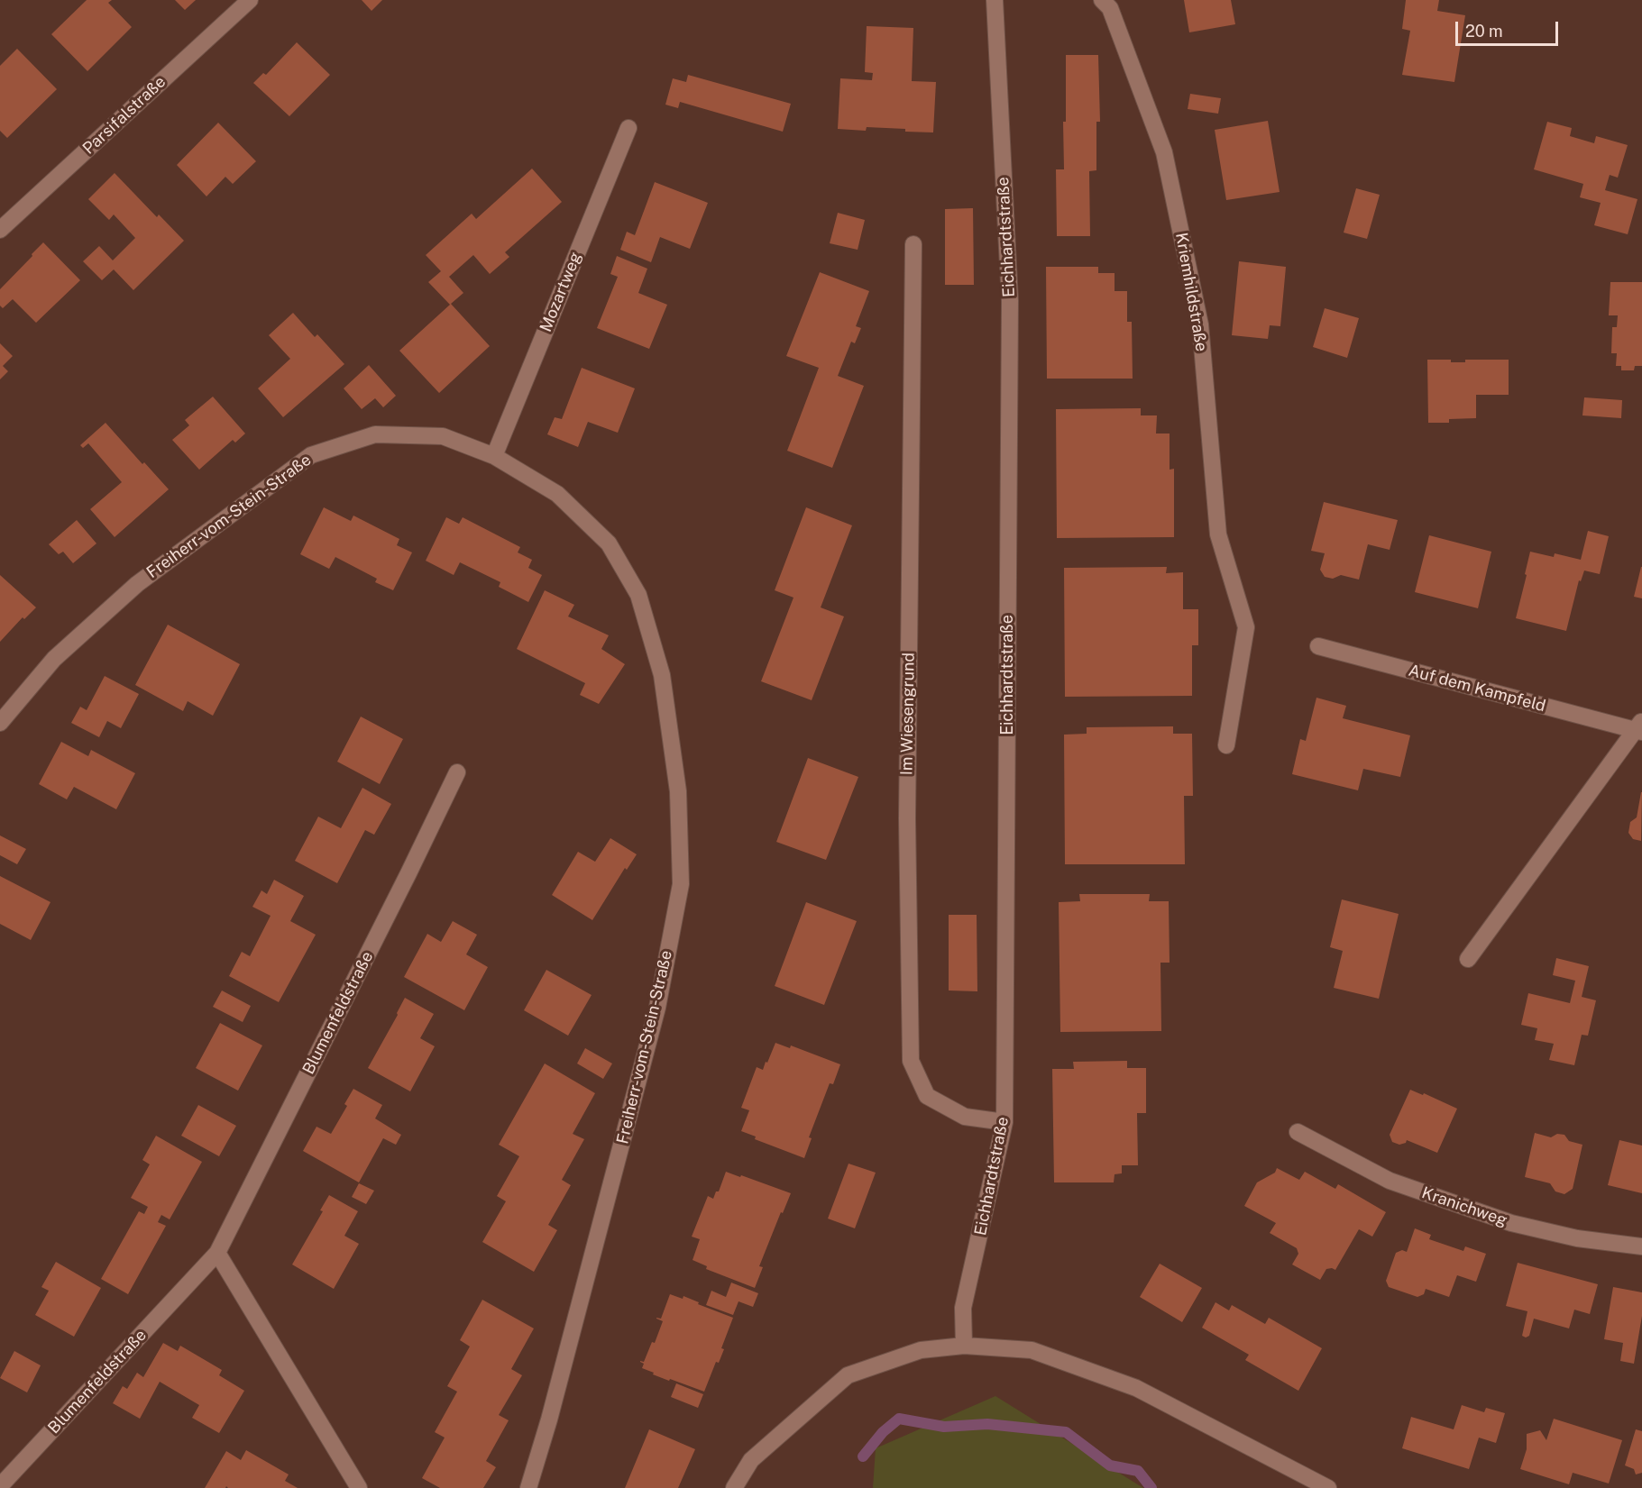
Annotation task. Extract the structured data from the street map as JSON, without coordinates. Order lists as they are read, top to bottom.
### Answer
{
  "streets": {
    "street": [
      "Parsifalstraße",
      "Eichhardtstraße",
      "Mozartweg",
      "Kriemhildstraße",
      "Freiherr-vom-Stein-Straße",
      "Auf dem Kampfeld",
      "Im Wiesengrund",
      "Blumenfeldstraße",
      "Kranichweg"
    ]
  },
  "crossings": [
    ["Eichhardtstraße", "Im Wiesengrund"],
    ["Mozartweg", "Freiherr-vom-Stein-Straße"]
  ],
  "scale_bar": "20 m"
}
